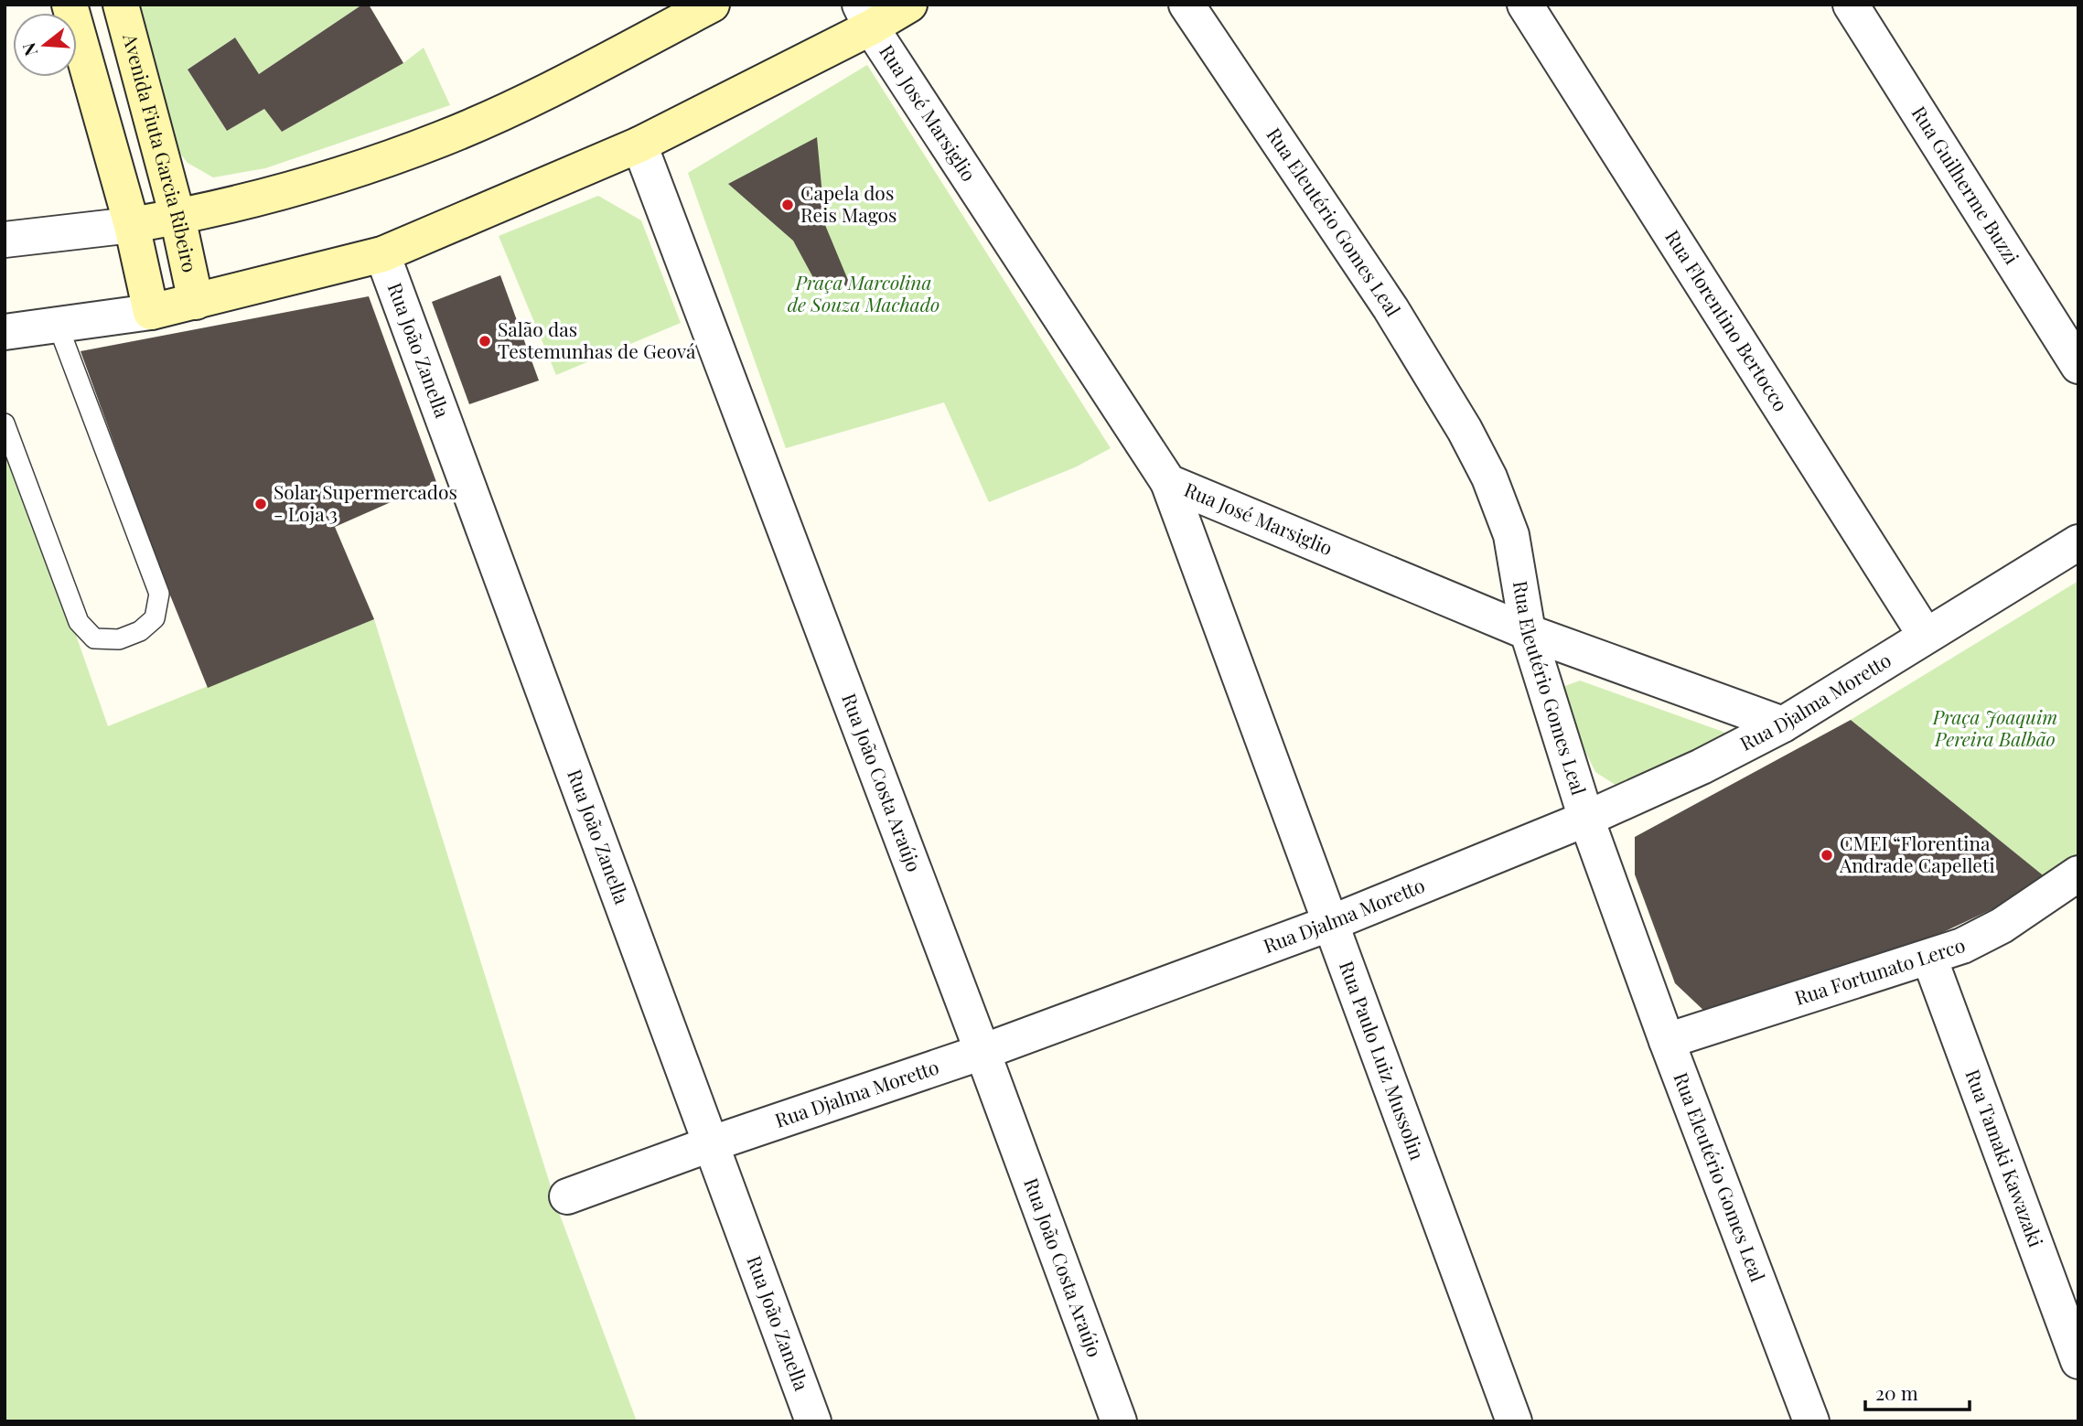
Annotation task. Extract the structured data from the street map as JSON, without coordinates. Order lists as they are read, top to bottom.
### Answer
{
  "streets": {
    "main road": ["Avenida Fiuta Garcia Ribeiro"],
    "street": [
      "Rua José Marsiglio",
      "Rua Guilherme Buzzi",
      "Rua Eleutério Gomes Leal",
      "Rua Florentino Bertocco",
      "Rua João Zanella",
      "Rua Djalma Moretto",
      "Rua João Costa Araújo",
      "Rua Fortunato Lerco",
      "Rua Paulo Luiz Mussolin",
      "Rua Tamaki Kawazaki"
    ]
  },
  "crossings": [
    ["Rua José Marsiglio", "Rua Eleutério Gomes Leal"],
    ["Rua José Marsiglio", "Rua Djalma Moretto"],
    ["Rua José Marsiglio", "Rua Paulo Luiz Mussolin"],
    ["Rua Eleutério Gomes Leal", "Rua Djalma Moretto"],
    ["Rua Eleutério Gomes Leal", "Rua Fortunato Lerco"],
    ["Rua Florentino Bertocco", "Rua Djalma Moretto"],
    ["Rua João Zanella", "Rua Djalma Moretto"],
    ["Rua Djalma Moretto", "Rua João Costa Araújo"],
    ["Rua Djalma Moretto", "Rua Paulo Luiz Mussolin"],
    ["Rua Fortunato Lerco", "Rua Tamaki Kawazaki"]
  ],
  "parks": ["Praça Marcolina de Souza Machado", "Praça Joaquim Pereira Balbão"],
  "places": [
    "Capela dos Reis Magos",
    "Salão das Testemunhas de Geová",
    "Solar Supermercados - Loja 3",
    "CMEI “Florentina Andrade Capelleti"
  ],
  "scale_bar": "20 m",
  "north": "left"
}
